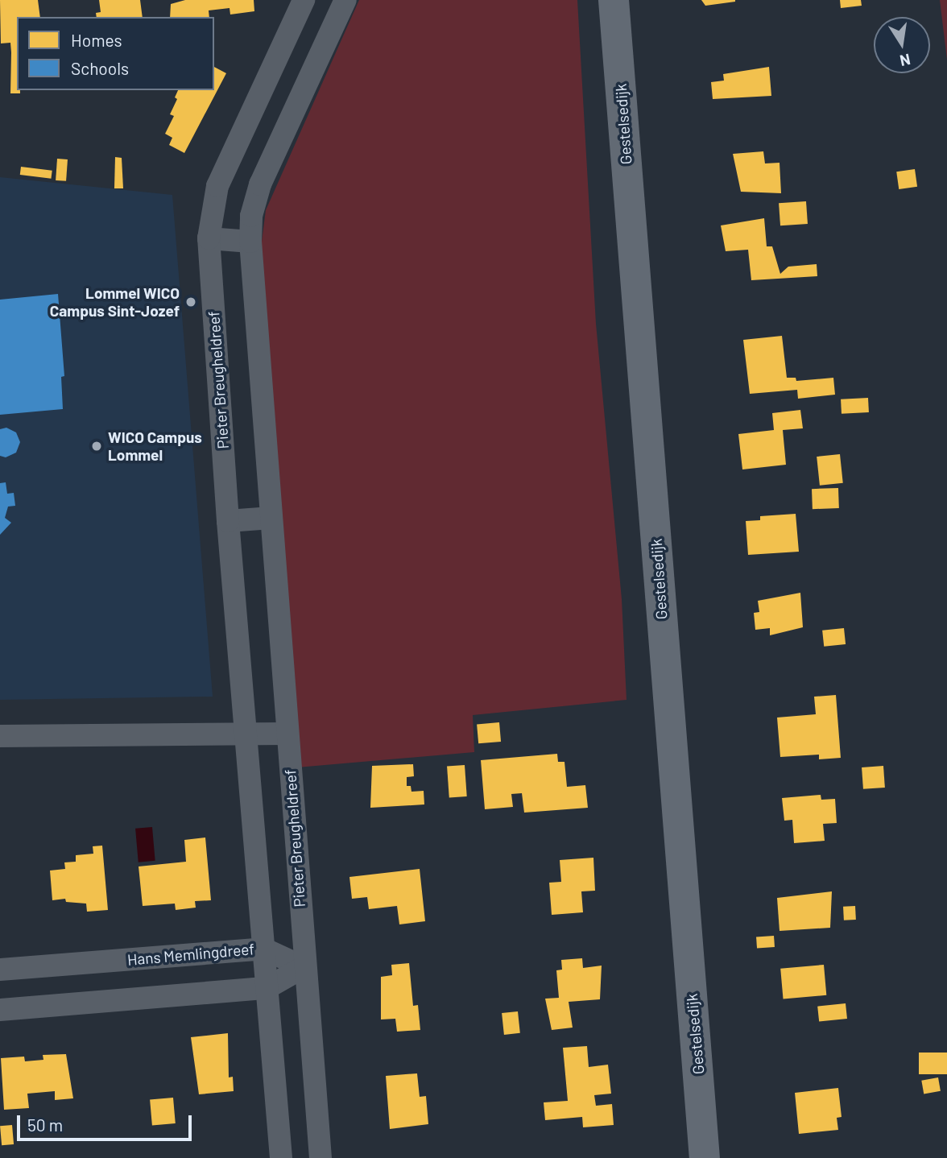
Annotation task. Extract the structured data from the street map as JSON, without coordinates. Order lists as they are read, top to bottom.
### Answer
{
  "streets": {
    "main road": ["Gestelsedijk"],
    "street": ["Pieter Breugheldreef", "Hans Memlingdreef"]
  },
  "crossings": [
    ["Pieter Breugheldreef", "Hans Memlingdreef"]
  ],
  "places": ["Lommel WICO Campus Sint-Jozef", "WICO Campus Lommel"],
  "legend": ["Homes", "Schools"],
  "scale_bar": "50 m",
  "north": "bottom"
}
